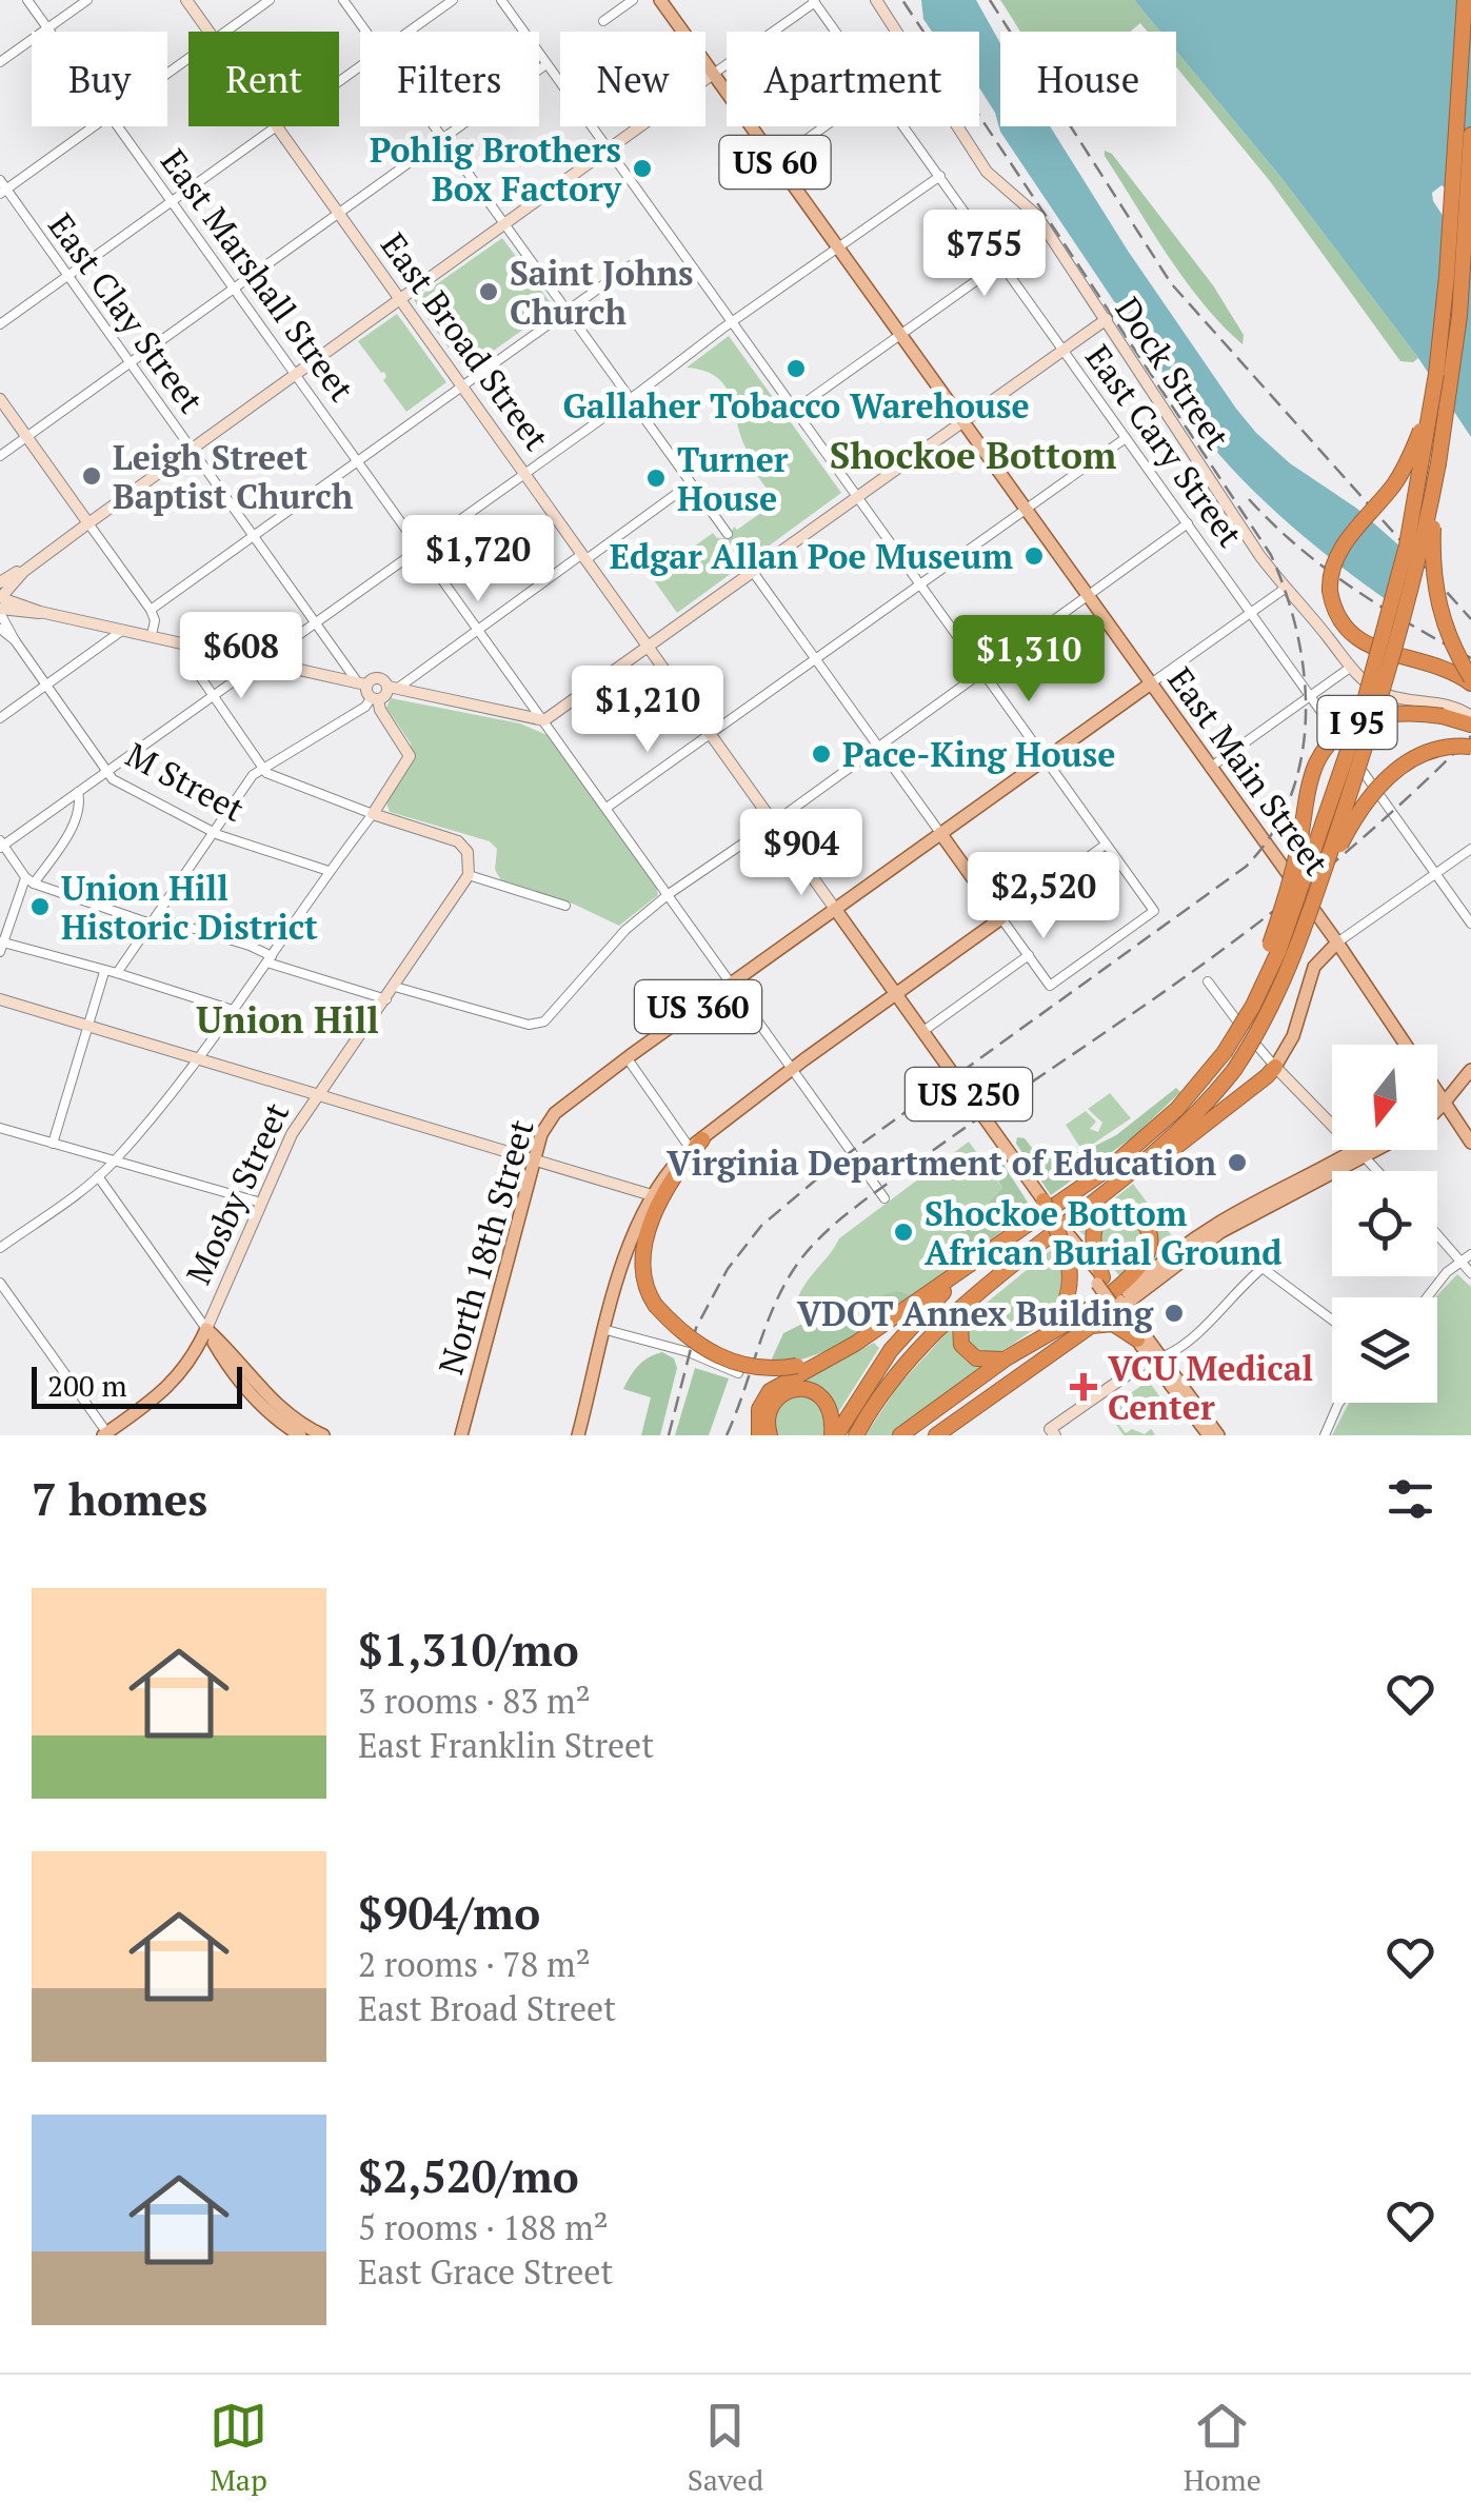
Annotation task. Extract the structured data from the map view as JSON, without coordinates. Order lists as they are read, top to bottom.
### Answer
{
  "streets": {
    "highway": ["I 95"],
    "main road": [
      "US 60",
      "East Broad Street",
      "Dock Street",
      "East Main Street",
      "US 360",
      "US 250",
      "Mosby Street",
      "North 18th Street"
    ],
    "street": [
      "East Marshall Street",
      "East Clay Street",
      "East Cary Street",
      "M Street"
    ]
  },
  "crossings": [
    ["East Marshall Street", "US 360"],
    ["East Marshall Street", "North 18th Street"],
    ["East Broad Street", "US 360"],
    ["East Broad Street", "North 18th Street"],
    ["East Main Street", "North 18th Street"]
  ],
  "districts": ["Shockoe Bottom", "Union Hill"],
  "places": {
    "other": [
      "Pohlig Brothers Box Factory",
      "Saint Johns Church",
      "Gallaher Tobacco Warehouse",
      "Leigh Street Baptist Church",
      "Turner House",
      "Edgar Allan Poe Museum",
      "Pace-King House",
      "Union Hill Historic District",
      "Virginia Department of Education",
      "Shockoe Bottom African Burial Ground",
      "VDOT Annex Building"
    ],
    "health": ["VCU Medical Center"]
  },
  "scale_bar": "200 m",
  "north": "bottom",
  "page": {
    "chip": [
      "Buy",
      "Rent",
      "Filters",
      "New",
      "Apartment",
      "House"
    ],
    "price": [
      "$755",
      "$1,720",
      "$608",
      "$1,310",
      "$1,210",
      "$904",
      "$2,520"
    ],
    "scale": "200 m",
    "heading": "7 homes",
    "list": [
      {
        "name": "$1,310/mo",
        "note": "3 rooms · 83 m² · East Franklin Street"
      },
      {
        "name": "$904/mo",
        "note": "2 rooms · 78 m² · East Broad Street"
      },
      {
        "name": "$2,520/mo",
        "note": "5 rooms · 188 m² · East Grace Street"
      }
    ],
    "tabs": ["Map", "Saved", "Home"]
  }
}
